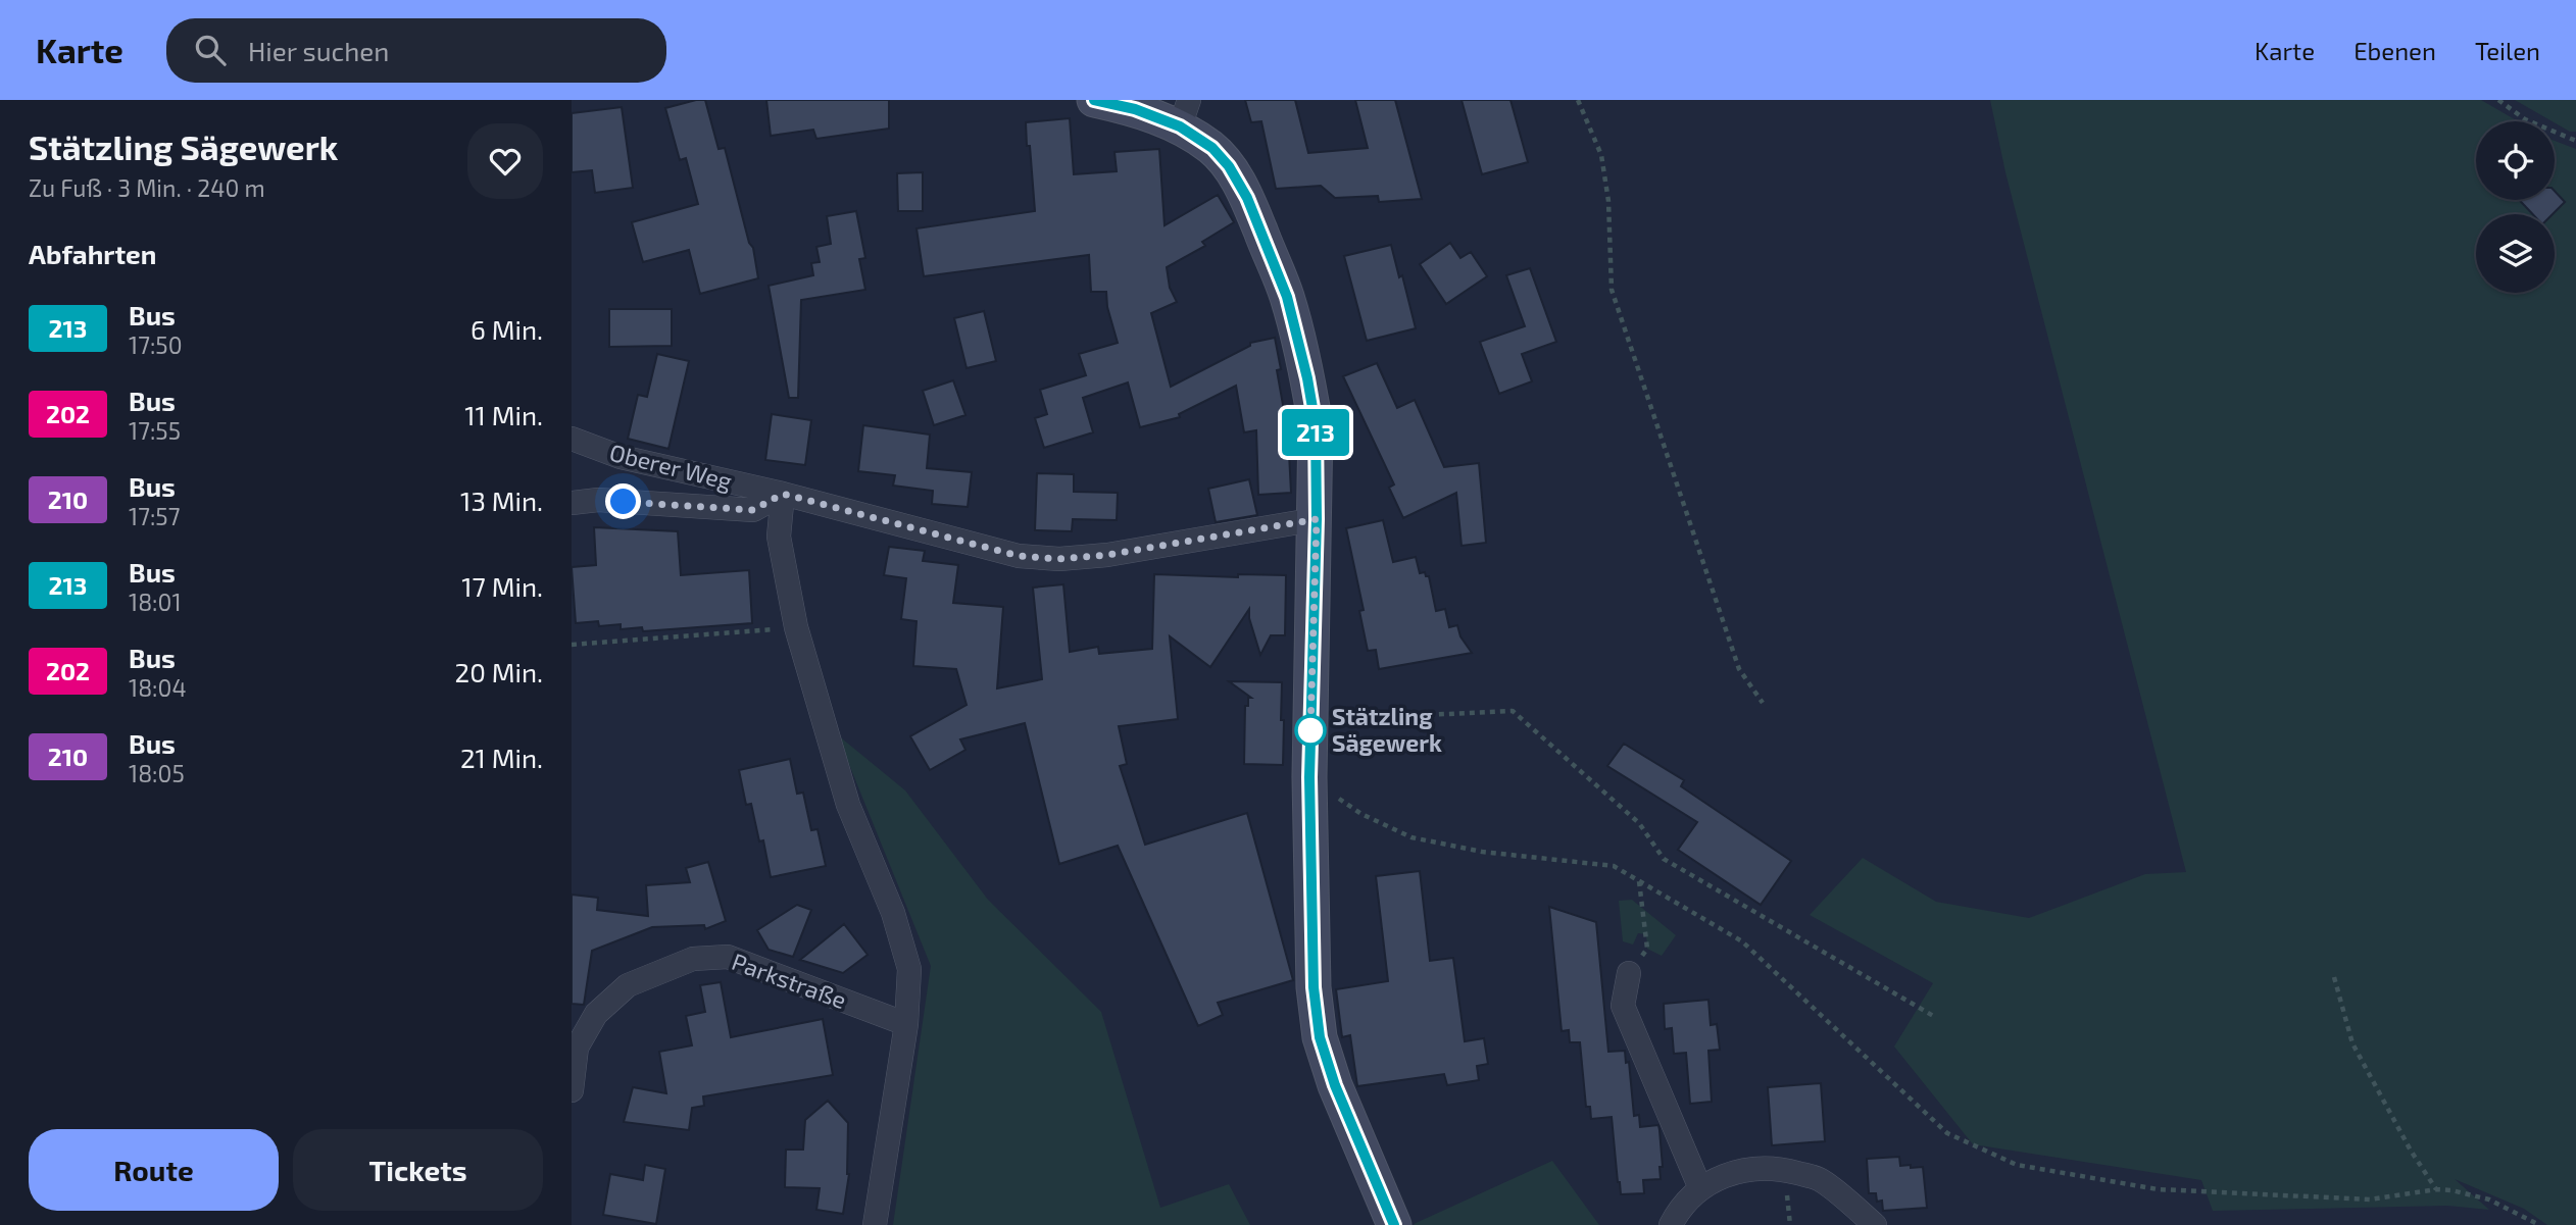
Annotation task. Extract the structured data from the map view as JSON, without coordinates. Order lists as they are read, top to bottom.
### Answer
{
  "streets": {
    "street": ["Oberer Weg", "Parkstraße"]
  },
  "places": ["Stätzling Sägewerk"],
  "lines": ["bus line 213"],
  "page": {
    "header": "Karte",
    "search": "Hier suchen",
    "nav": ["Karte", "Ebenen", "Teilen"],
    "heading": [
      ["Stätzling Sägewerk", "Zu Fuß · 3 Min. · 240 m"],
      "Abfahrten"
    ],
    "on_map": "213",
    "list": [
      {
        "mark": "213",
        "name": "Bus",
        "note": "17:50",
        "value": "6 Min."
      },
      {
        "mark": "202",
        "name": "Bus",
        "note": "17:55",
        "value": "11 Min."
      },
      {
        "mark": "210",
        "name": "Bus",
        "note": "17:57",
        "value": "13 Min."
      },
      {
        "mark": "213",
        "name": "Bus",
        "note": "18:01",
        "value": "17 Min."
      },
      {
        "mark": "202",
        "name": "Bus",
        "note": "18:04",
        "value": "20 Min."
      },
      {
        "mark": "210",
        "name": "Bus",
        "note": "18:05",
        "value": "21 Min."
      }
    ],
    "buttons": ["Route", "Tickets"]
  }
}
